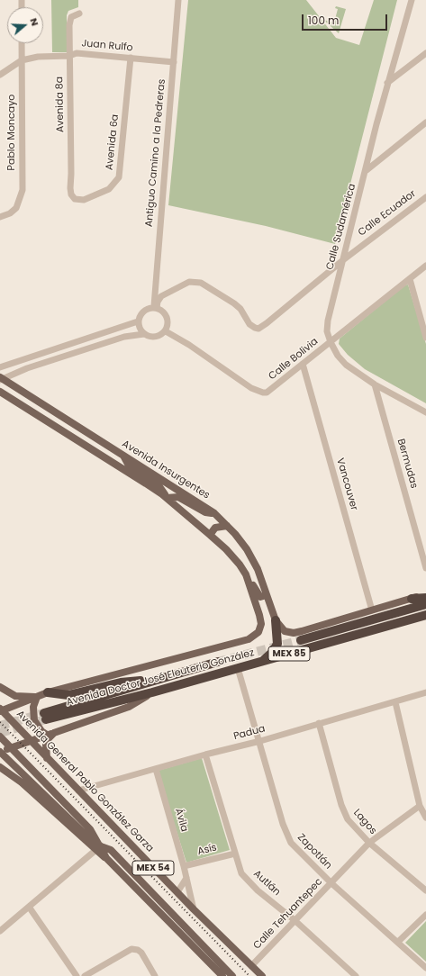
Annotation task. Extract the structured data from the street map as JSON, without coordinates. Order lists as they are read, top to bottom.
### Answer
{
  "streets": {
    "highway": ["MEX 85", "Avenida Doctor José Eleuterio González"],
    "main road": ["Avenida Insurgentes", "Avenida General Pablo González Garza", "MEX 54"],
    "street": [
      "Juan Rulfo",
      "Avenida 8a",
      "Pablo Moncayo",
      "Avenida 6a",
      "Antiguo Camino a la Pedreras",
      "Calle Ecuador",
      "Calle Sudamérica",
      "Calle Bolivia",
      "Bermudas",
      "Vancouver",
      "Padua",
      "Ávila",
      "Lagos",
      "Asís",
      "Zapotlán",
      "Autlán",
      "Calle Tehuantepec"
    ]
  },
  "crossings": [
    ["Juan Rulfo", "Avenida 8a"],
    ["Juan Rulfo", "Pablo Moncayo"],
    ["Juan Rulfo", "Avenida 6a"],
    ["Juan Rulfo", "Antiguo Camino a la Pedreras"],
    ["Avenida 8a", "Avenida 6a"],
    ["Antiguo Camino a la Pedreras", "Calle Ecuador"],
    ["Antiguo Camino a la Pedreras", "Calle Bolivia"],
    ["Calle Ecuador", "Calle Sudamérica"],
    ["Calle Ecuador", "Calle Bolivia"],
    ["Calle Sudamérica", "Calle Bolivia"],
    ["Calle Sudamérica", "Bermudas"],
    ["Calle Bolivia", "Vancouver"],
    ["MEX 85", "Avenida Doctor José Eleuterio González"],
    ["MEX 85", "Avenida General Pablo González Garza"],
    ["MEX 85", "MEX 54"],
    ["Avenida Doctor José Eleuterio González", "Zapotlán"],
    ["Padua", "Avenida General Pablo González Garza"],
    ["Padua", "Ávila"],
    ["Padua", "Lagos"],
    ["Padua", "Zapotlán"],
    ["Padua", "Autlán"],
    ["Avenida General Pablo González Garza", "Ávila"],
    ["Avenida General Pablo González Garza", "Calle Tehuantepec"],
    ["Ávila", "Asís"],
    ["Lagos", "Calle Tehuantepec"],
    ["Asís", "Autlán"],
    ["Zapotlán", "Calle Tehuantepec"],
    ["Autlán", "Calle Tehuantepec"]
  ],
  "scale_bar": "100 m",
  "north": "right"
}
